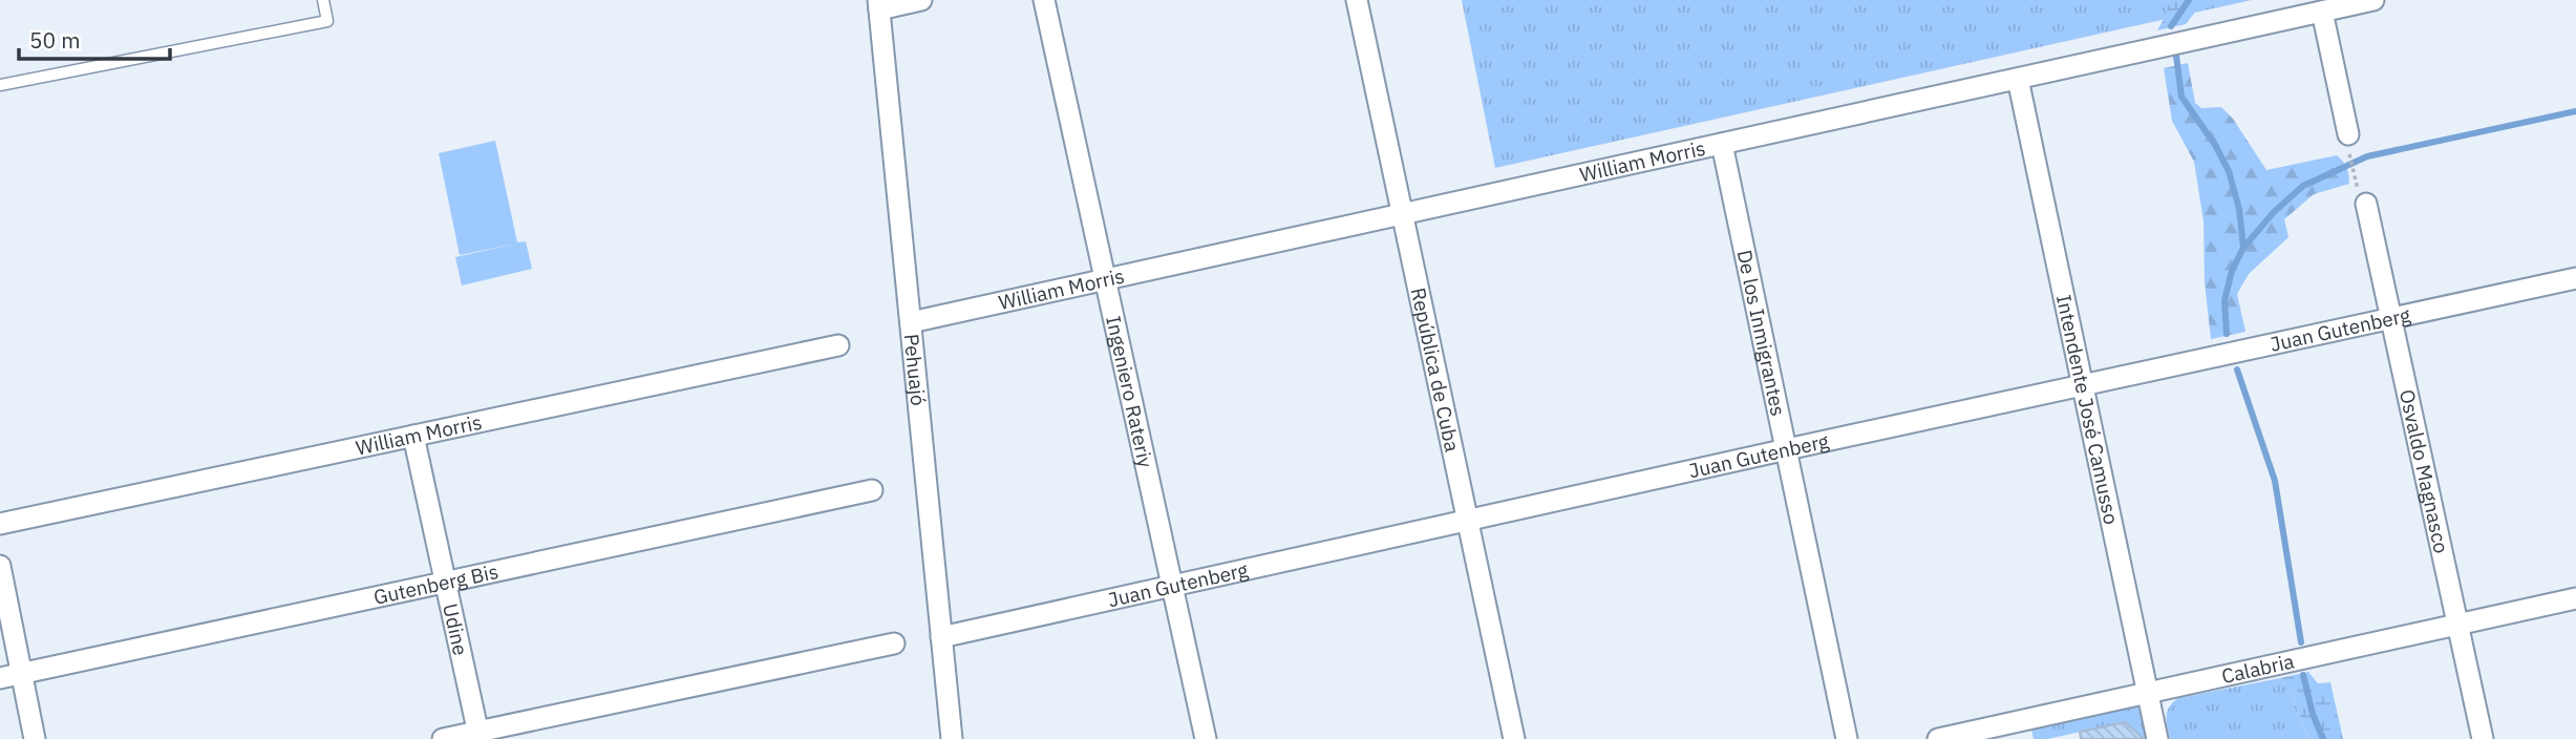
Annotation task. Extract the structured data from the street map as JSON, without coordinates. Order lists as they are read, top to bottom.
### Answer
{
  "streets": {
    "street": [
      "William Morris",
      "Juan Gutenberg",
      "De los Inmigrantes",
      "Pehuajó",
      "República de Cuba",
      "Ingeniero Rateriy",
      "Intendente José Camusso",
      "Osvaldo Magnasco",
      "Gutenberg Bis",
      "Udine",
      "Calabria"
    ]
  },
  "crossings": [
    ["William Morris", "De los Inmigrantes"],
    ["William Morris", "Pehuajó"],
    ["William Morris", "República de Cuba"],
    ["William Morris", "Ingeniero Rateriy"],
    ["William Morris", "Intendente José Camusso"],
    ["William Morris", "Udine"],
    ["Juan Gutenberg", "De los Inmigrantes"],
    ["Juan Gutenberg", "Pehuajó"],
    ["Juan Gutenberg", "República de Cuba"],
    ["Juan Gutenberg", "Ingeniero Rateriy"],
    ["Juan Gutenberg", "Intendente José Camusso"],
    ["Juan Gutenberg", "Osvaldo Magnasco"],
    ["Intendente José Camusso", "Calabria"],
    ["Osvaldo Magnasco", "Calabria"],
    ["Gutenberg Bis", "Udine"]
  ],
  "scale_bar": "50 m"
}
